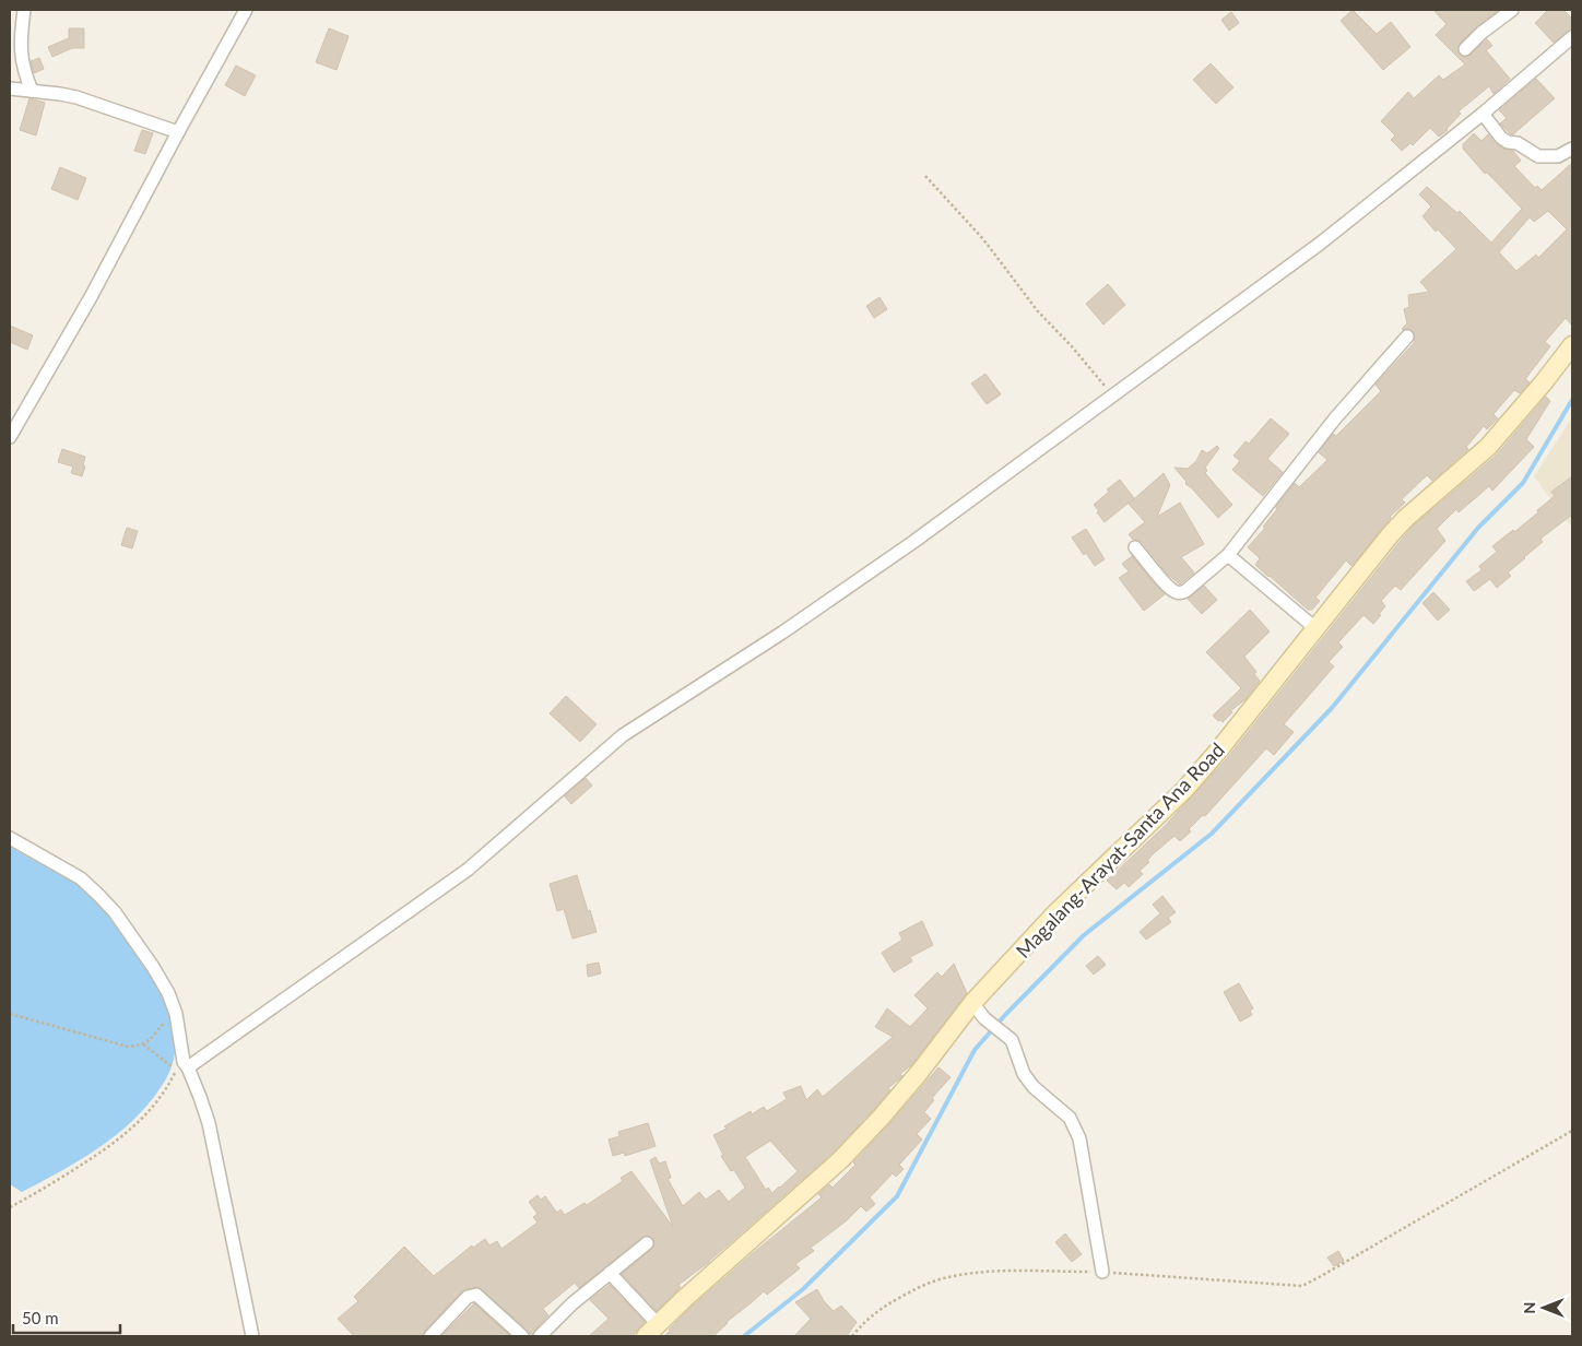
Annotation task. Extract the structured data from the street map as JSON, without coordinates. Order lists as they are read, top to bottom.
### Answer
{
  "streets": {
    "main road": ["Magalang-Arayat-Santa Ana Road"]
  },
  "scale_bar": "50 m",
  "north": "left"
}
